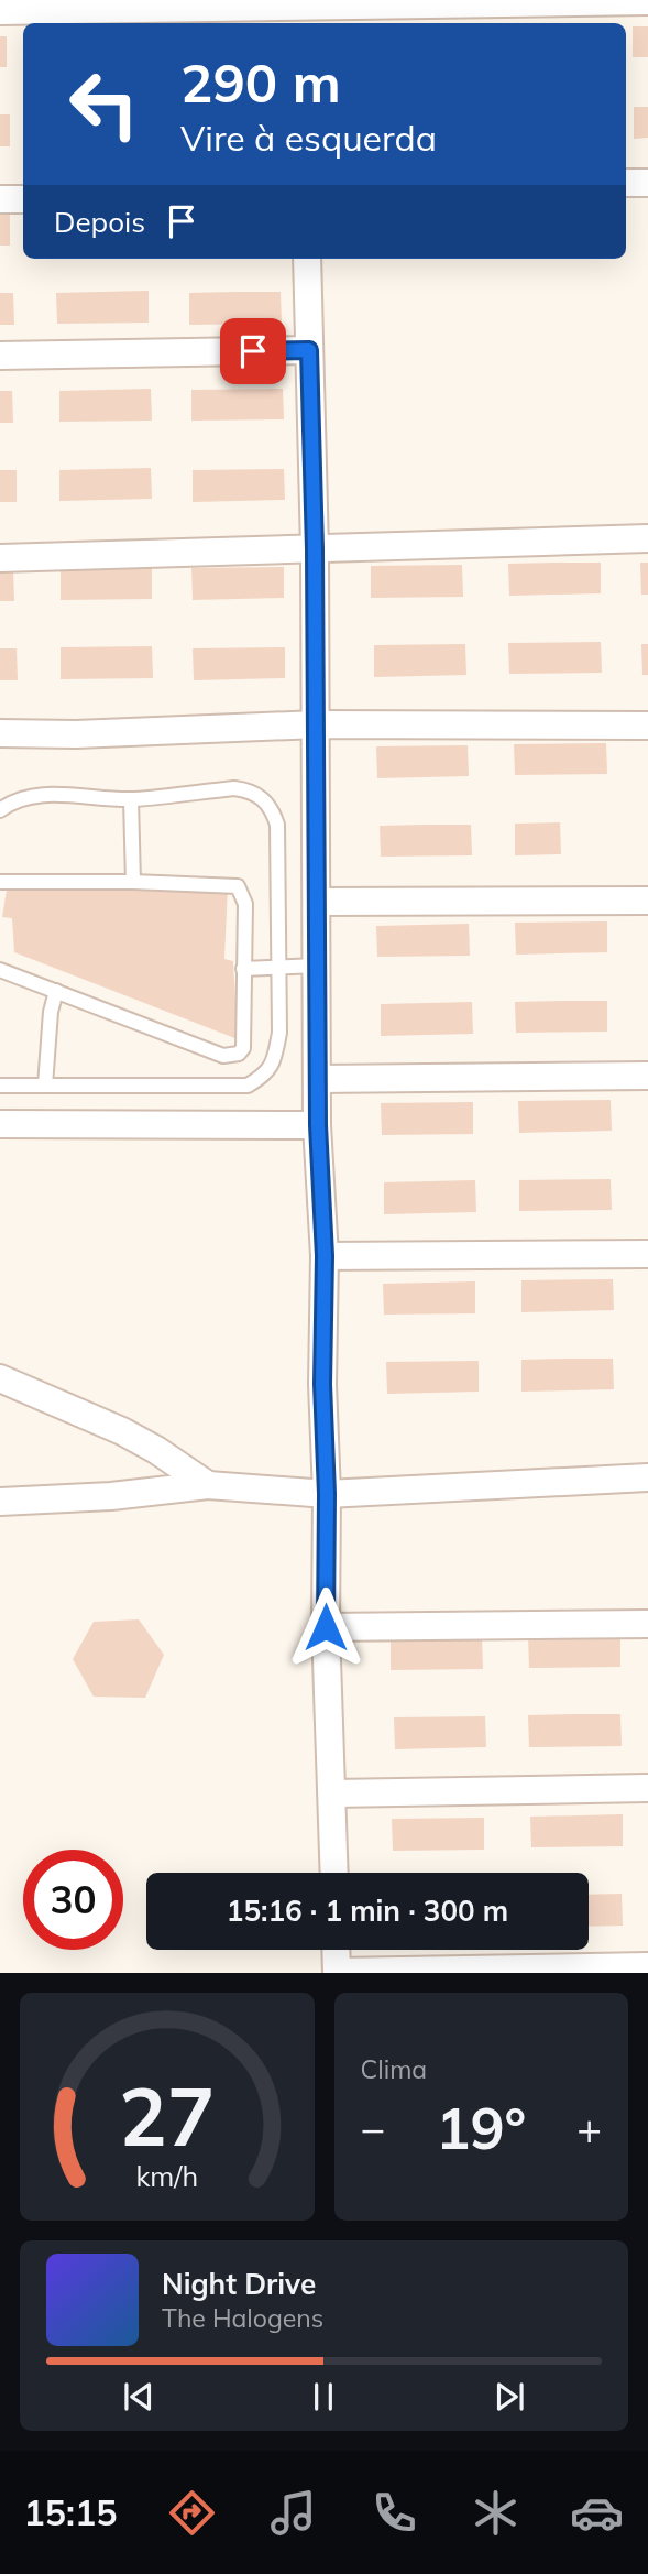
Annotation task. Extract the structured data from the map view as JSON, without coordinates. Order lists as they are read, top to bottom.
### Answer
{
  "page": {
    "turn": ["290 m", "Vire à esquerda"],
    "then": "Depois",
    "limit": "30",
    "trip": "15:16 · 1 min · 300 m",
    "tile": "Clima",
    "heat": ["−", "19°", "+"],
    "song": ["Night Drive", "The Halogens"],
    "tabs": "15:15",
    "gauge": ["27", "km/h"]
  }
}
